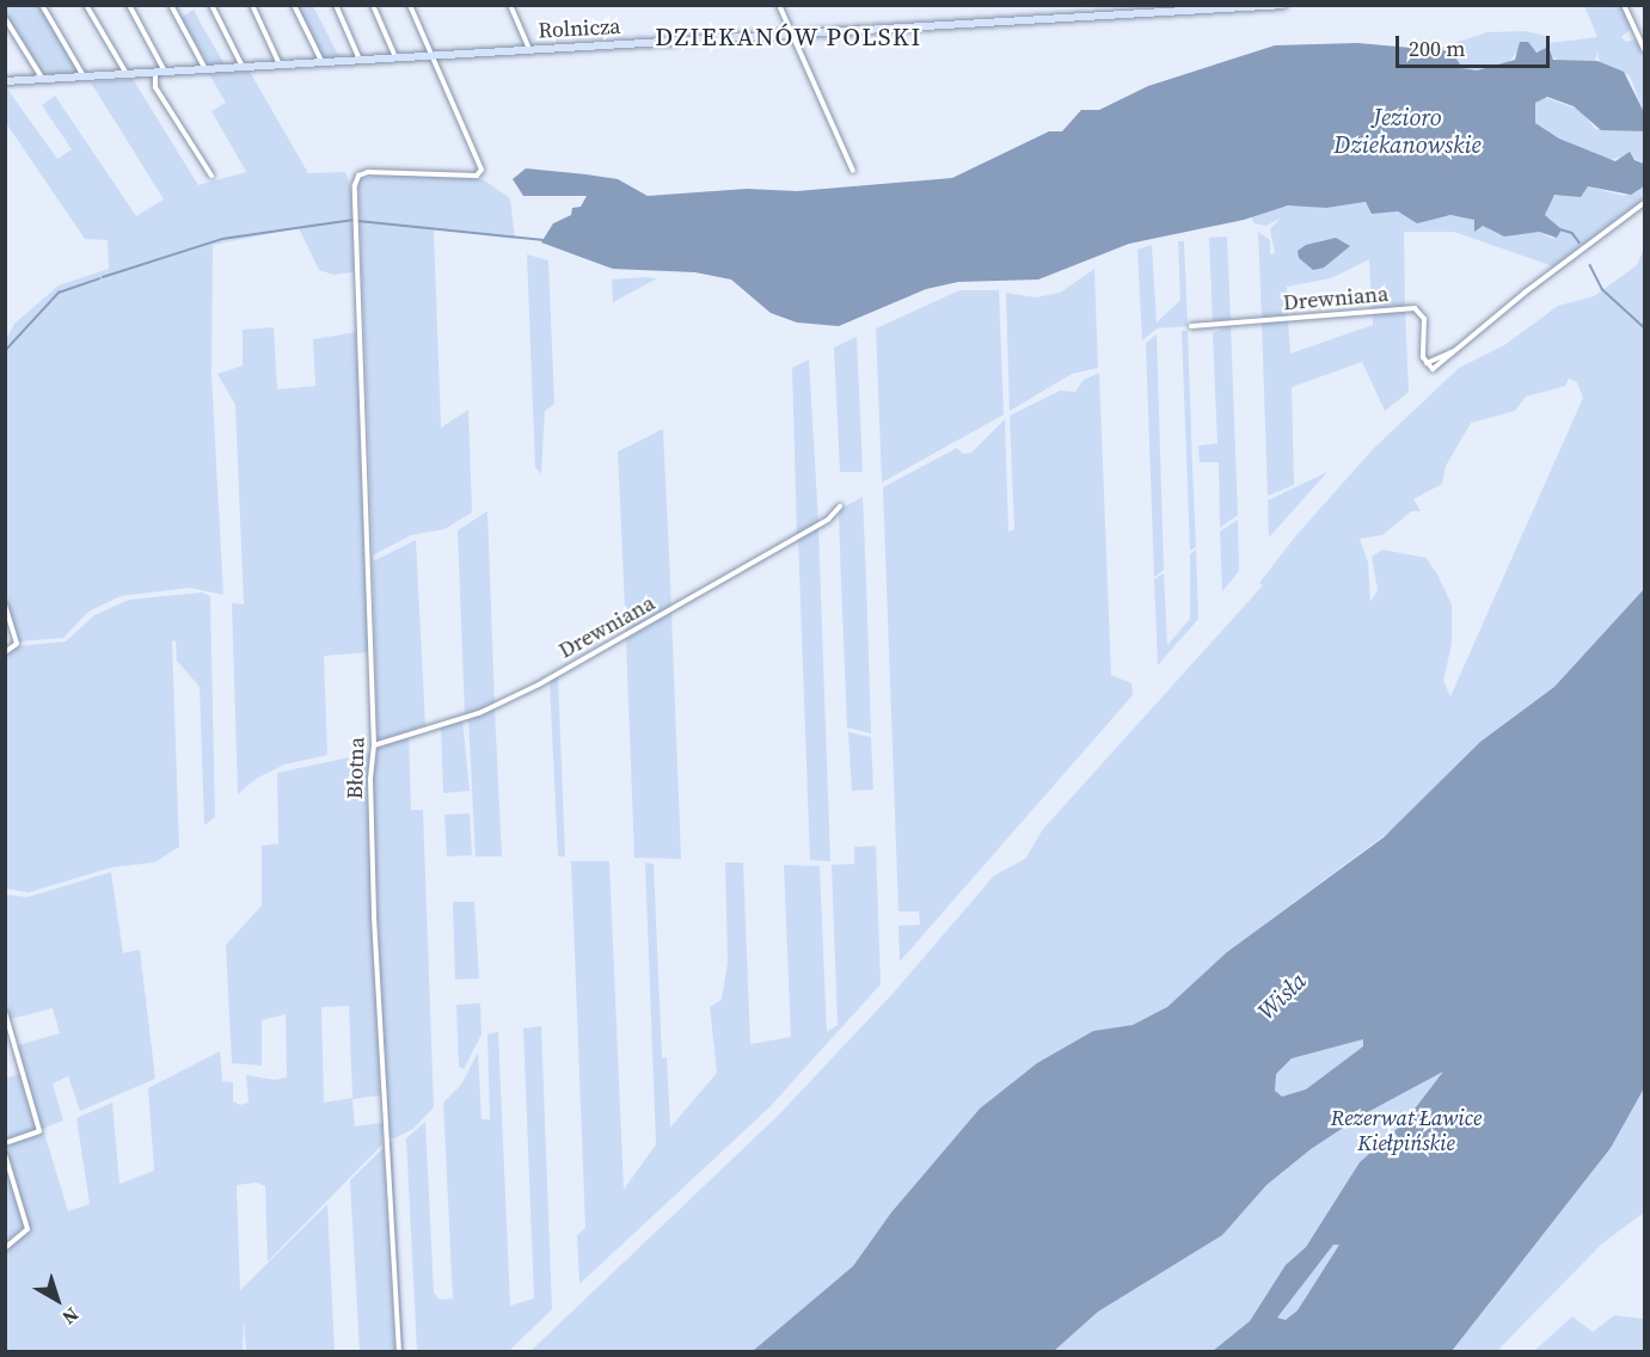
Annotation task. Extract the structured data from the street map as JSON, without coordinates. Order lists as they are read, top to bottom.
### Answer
{
  "streets": {
    "street": ["Rolnicza", "Drewniana", "Błotna"]
  },
  "crossings": [
    ["Rolnicza", "Błotna"],
    ["Drewniana", "Błotna"]
  ],
  "districts": ["DZIEKANÓW POLSKI"],
  "water": ["Jezioro Dziekanowskie", "Wisła"],
  "parks": ["Rezerwat Ławice Kiełpińskie"],
  "scale_bar": "200 m",
  "north": "bottom right"
}
